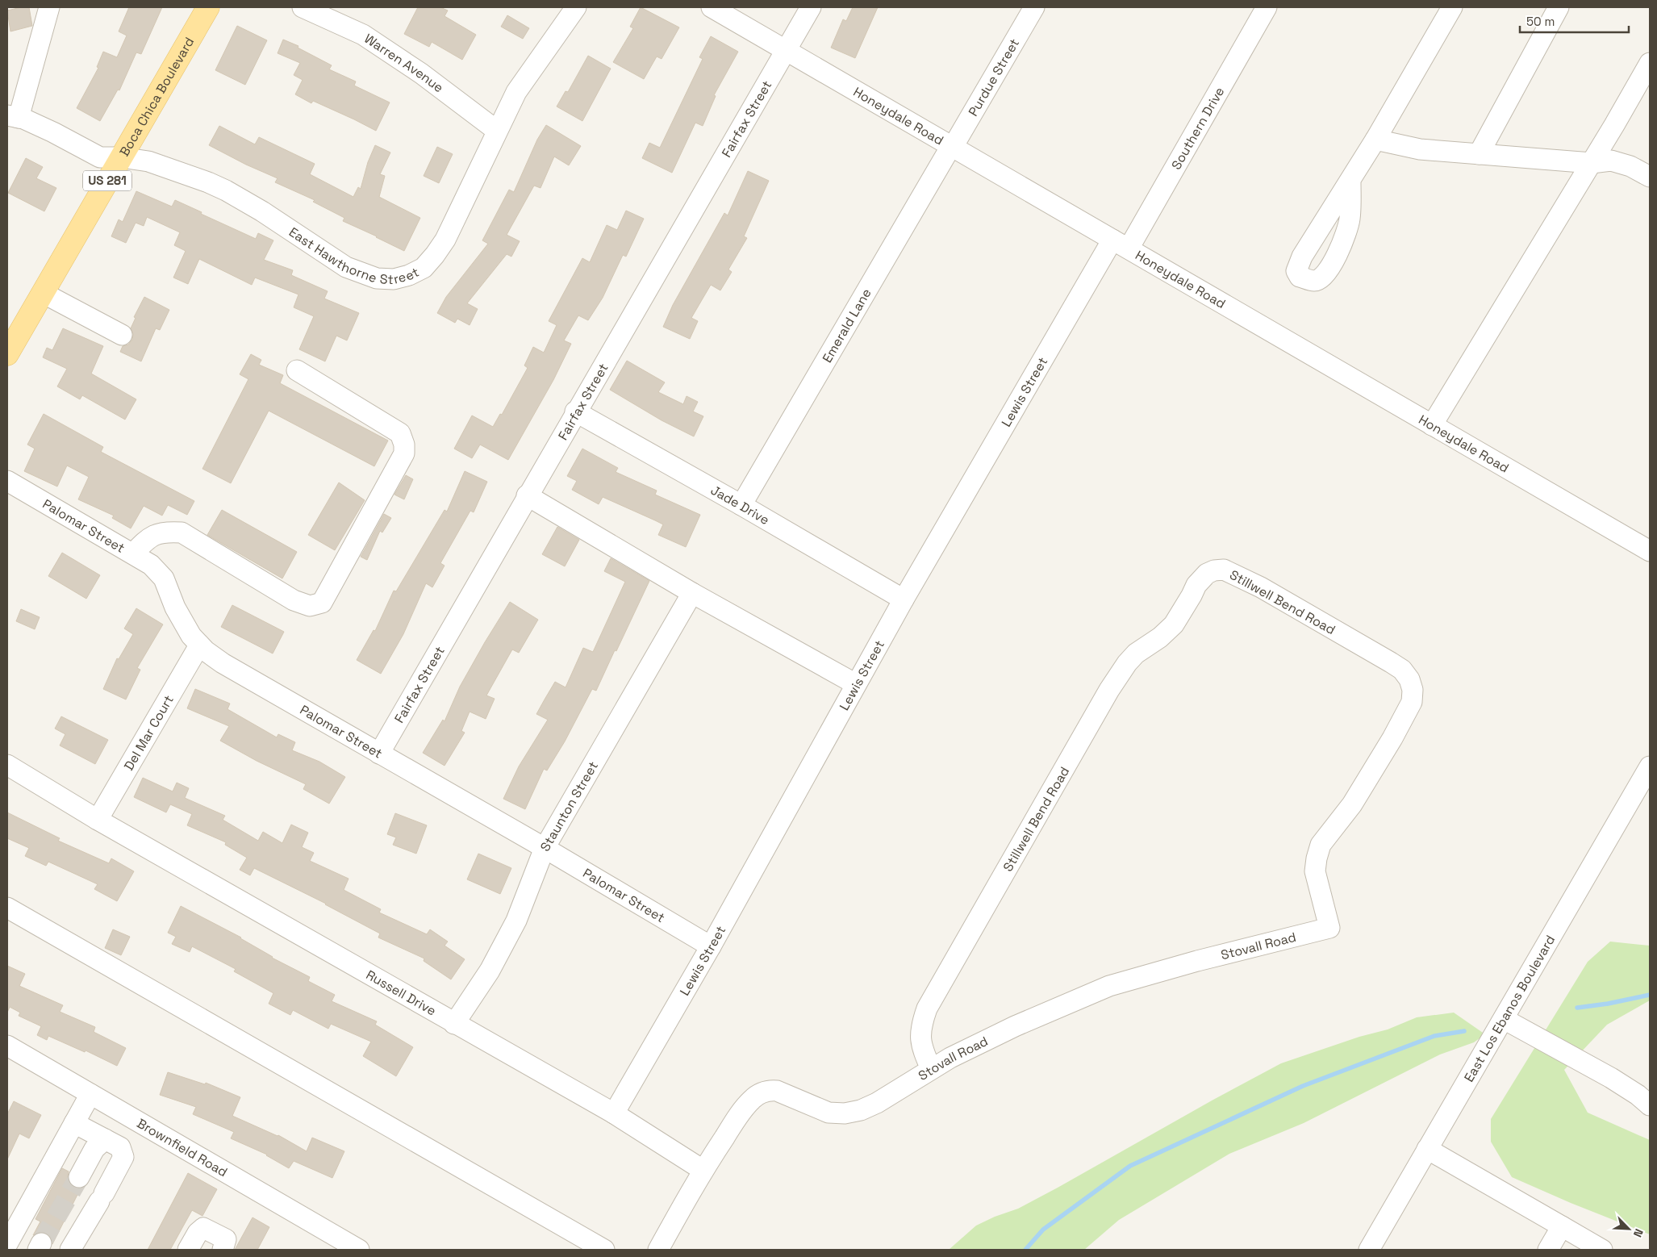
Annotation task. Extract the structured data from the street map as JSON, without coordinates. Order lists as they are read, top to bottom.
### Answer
{
  "streets": {
    "main road": ["Boca Chica Boulevard", "US 281"],
    "street": [
      "Warren Avenue",
      "Purdue Street",
      "Honeydale Road",
      "Fairfax Street",
      "Southern Drive",
      "East Hawthorne Street",
      "Emerald Lane",
      "Lewis Street",
      "Jade Drive",
      "Palomar Street",
      "Stillwell Bend Road",
      "Del Mar Court",
      "Staunton Street",
      "Stovall Road",
      "Russell Drive",
      "East Los Ebanos Boulevard",
      "Brownfield Road"
    ]
  },
  "crossings": [
    ["Warren Avenue", "East Hawthorne Street"],
    ["Purdue Street", "Honeydale Road"],
    ["Purdue Street", "Emerald Lane"],
    ["Boca Chica Boulevard", "East Hawthorne Street"],
    ["Honeydale Road", "Fairfax Street"],
    ["Honeydale Road", "Southern Drive"],
    ["Honeydale Road", "Emerald Lane"],
    ["Honeydale Road", "Lewis Street"],
    ["Fairfax Street", "Jade Drive"],
    ["Fairfax Street", "Palomar Street"],
    ["Southern Drive", "Lewis Street"],
    ["Emerald Lane", "Jade Drive"],
    ["Lewis Street", "Jade Drive"],
    ["Lewis Street", "Palomar Street"],
    ["Lewis Street", "Russell Drive"],
    ["Palomar Street", "Del Mar Court"],
    ["Palomar Street", "Staunton Street"],
    ["Stillwell Bend Road", "Stovall Road"],
    ["Del Mar Court", "Russell Drive"],
    ["Staunton Street", "Russell Drive"],
    ["Stovall Road", "Russell Drive"]
  ],
  "scale_bar": "50 m",
  "north": "bottom right"
}
